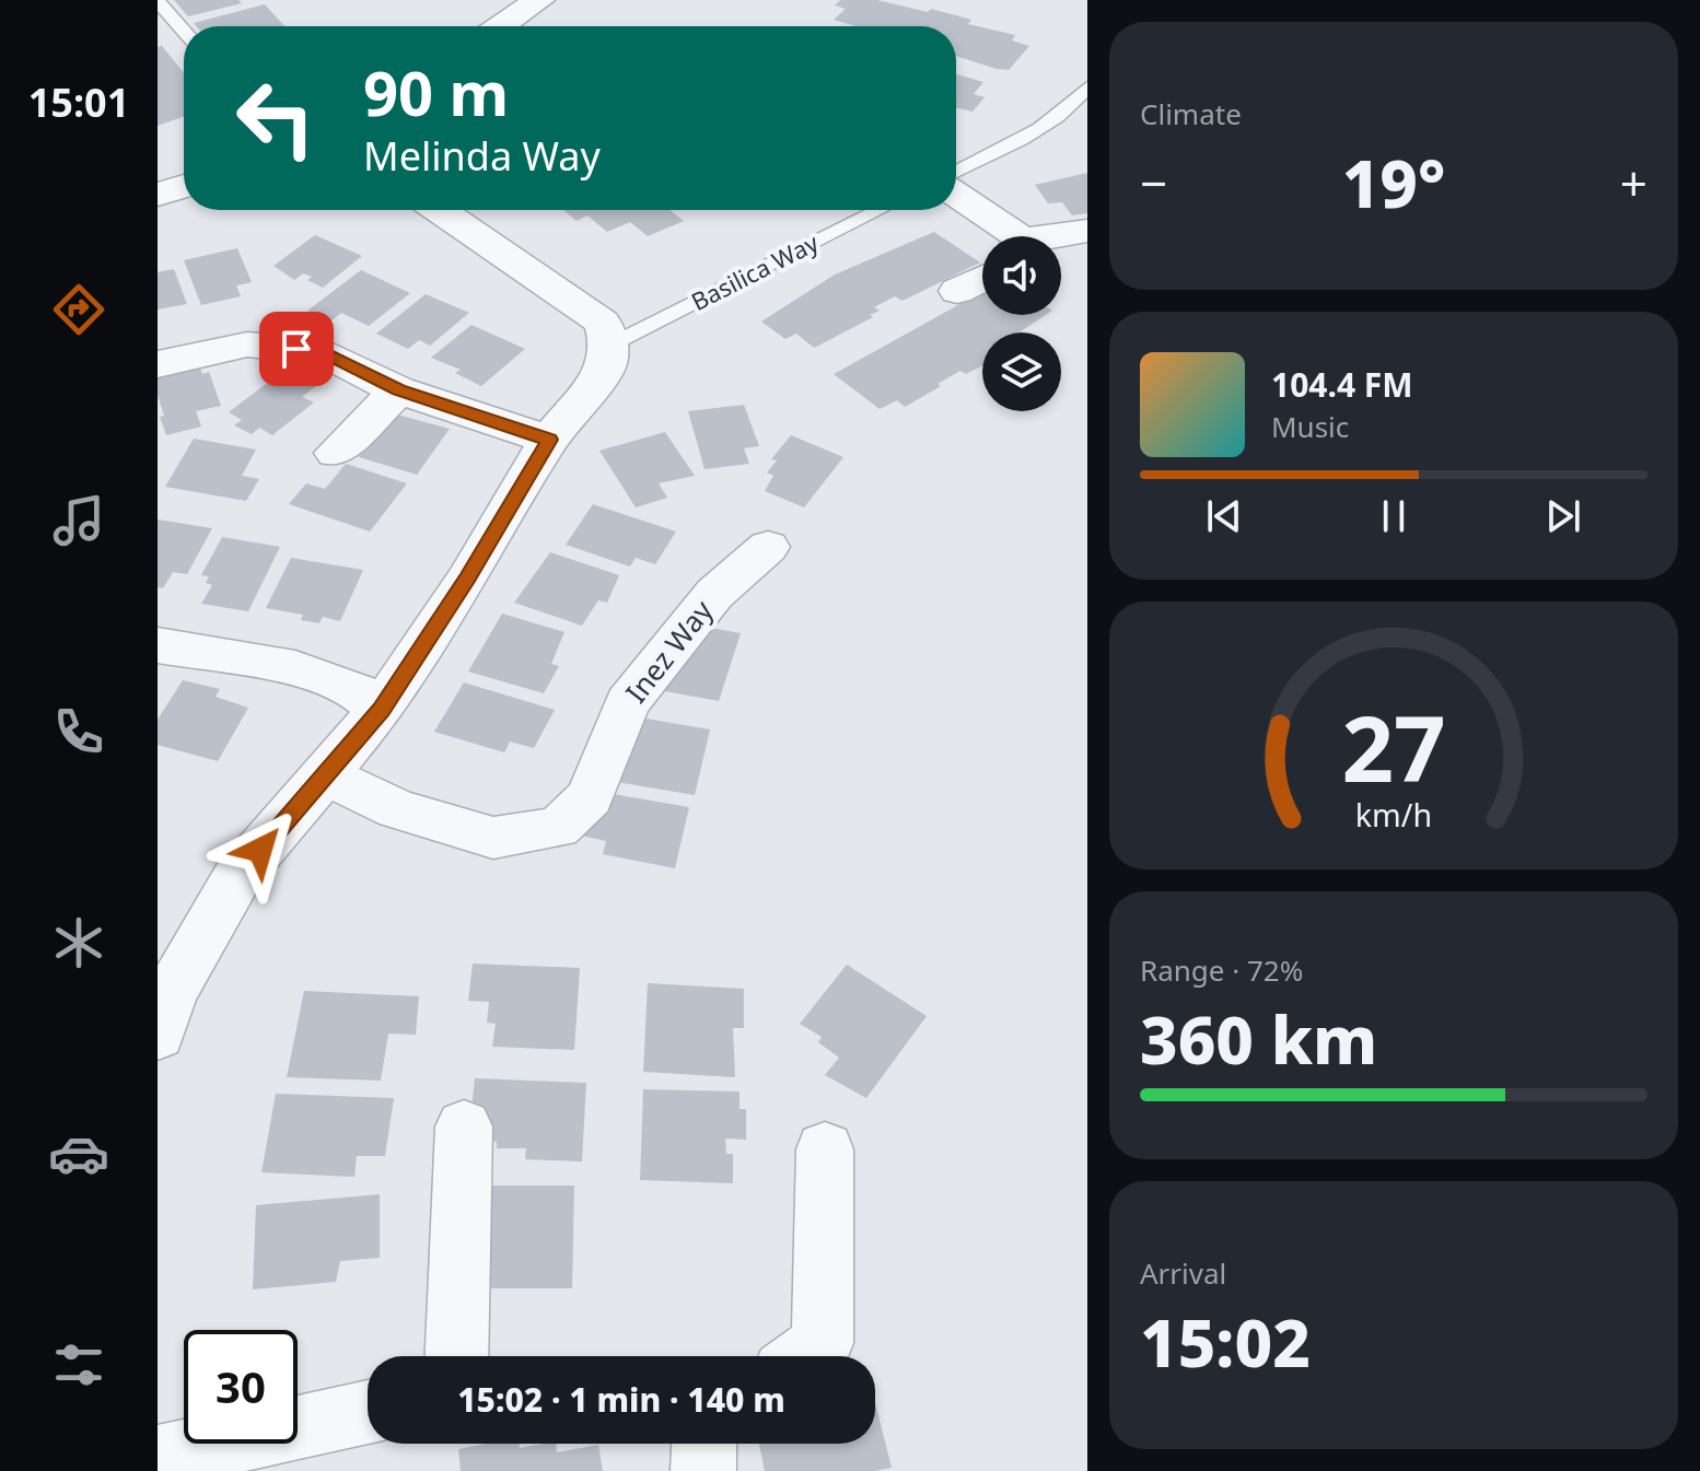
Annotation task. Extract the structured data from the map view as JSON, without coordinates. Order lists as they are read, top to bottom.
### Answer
{
  "streets": {
    "street": ["Inez Way"],
    "lane": ["Basilica Way"]
  },
  "page": {
    "tabs": "15:01",
    "tile": [
      "Climate",
      ["Range · 72%", "360 km"],
      ["Arrival", "15:02"]
    ],
    "turn": ["90 m", "Melinda Way"],
    "heat": ["−", "19°", "+"],
    "song": ["104.4 FM", "Music"],
    "limit": "30",
    "trip": "15:02 · 1 min · 140 m",
    "gauge": ["27", "km/h"]
  }
}
